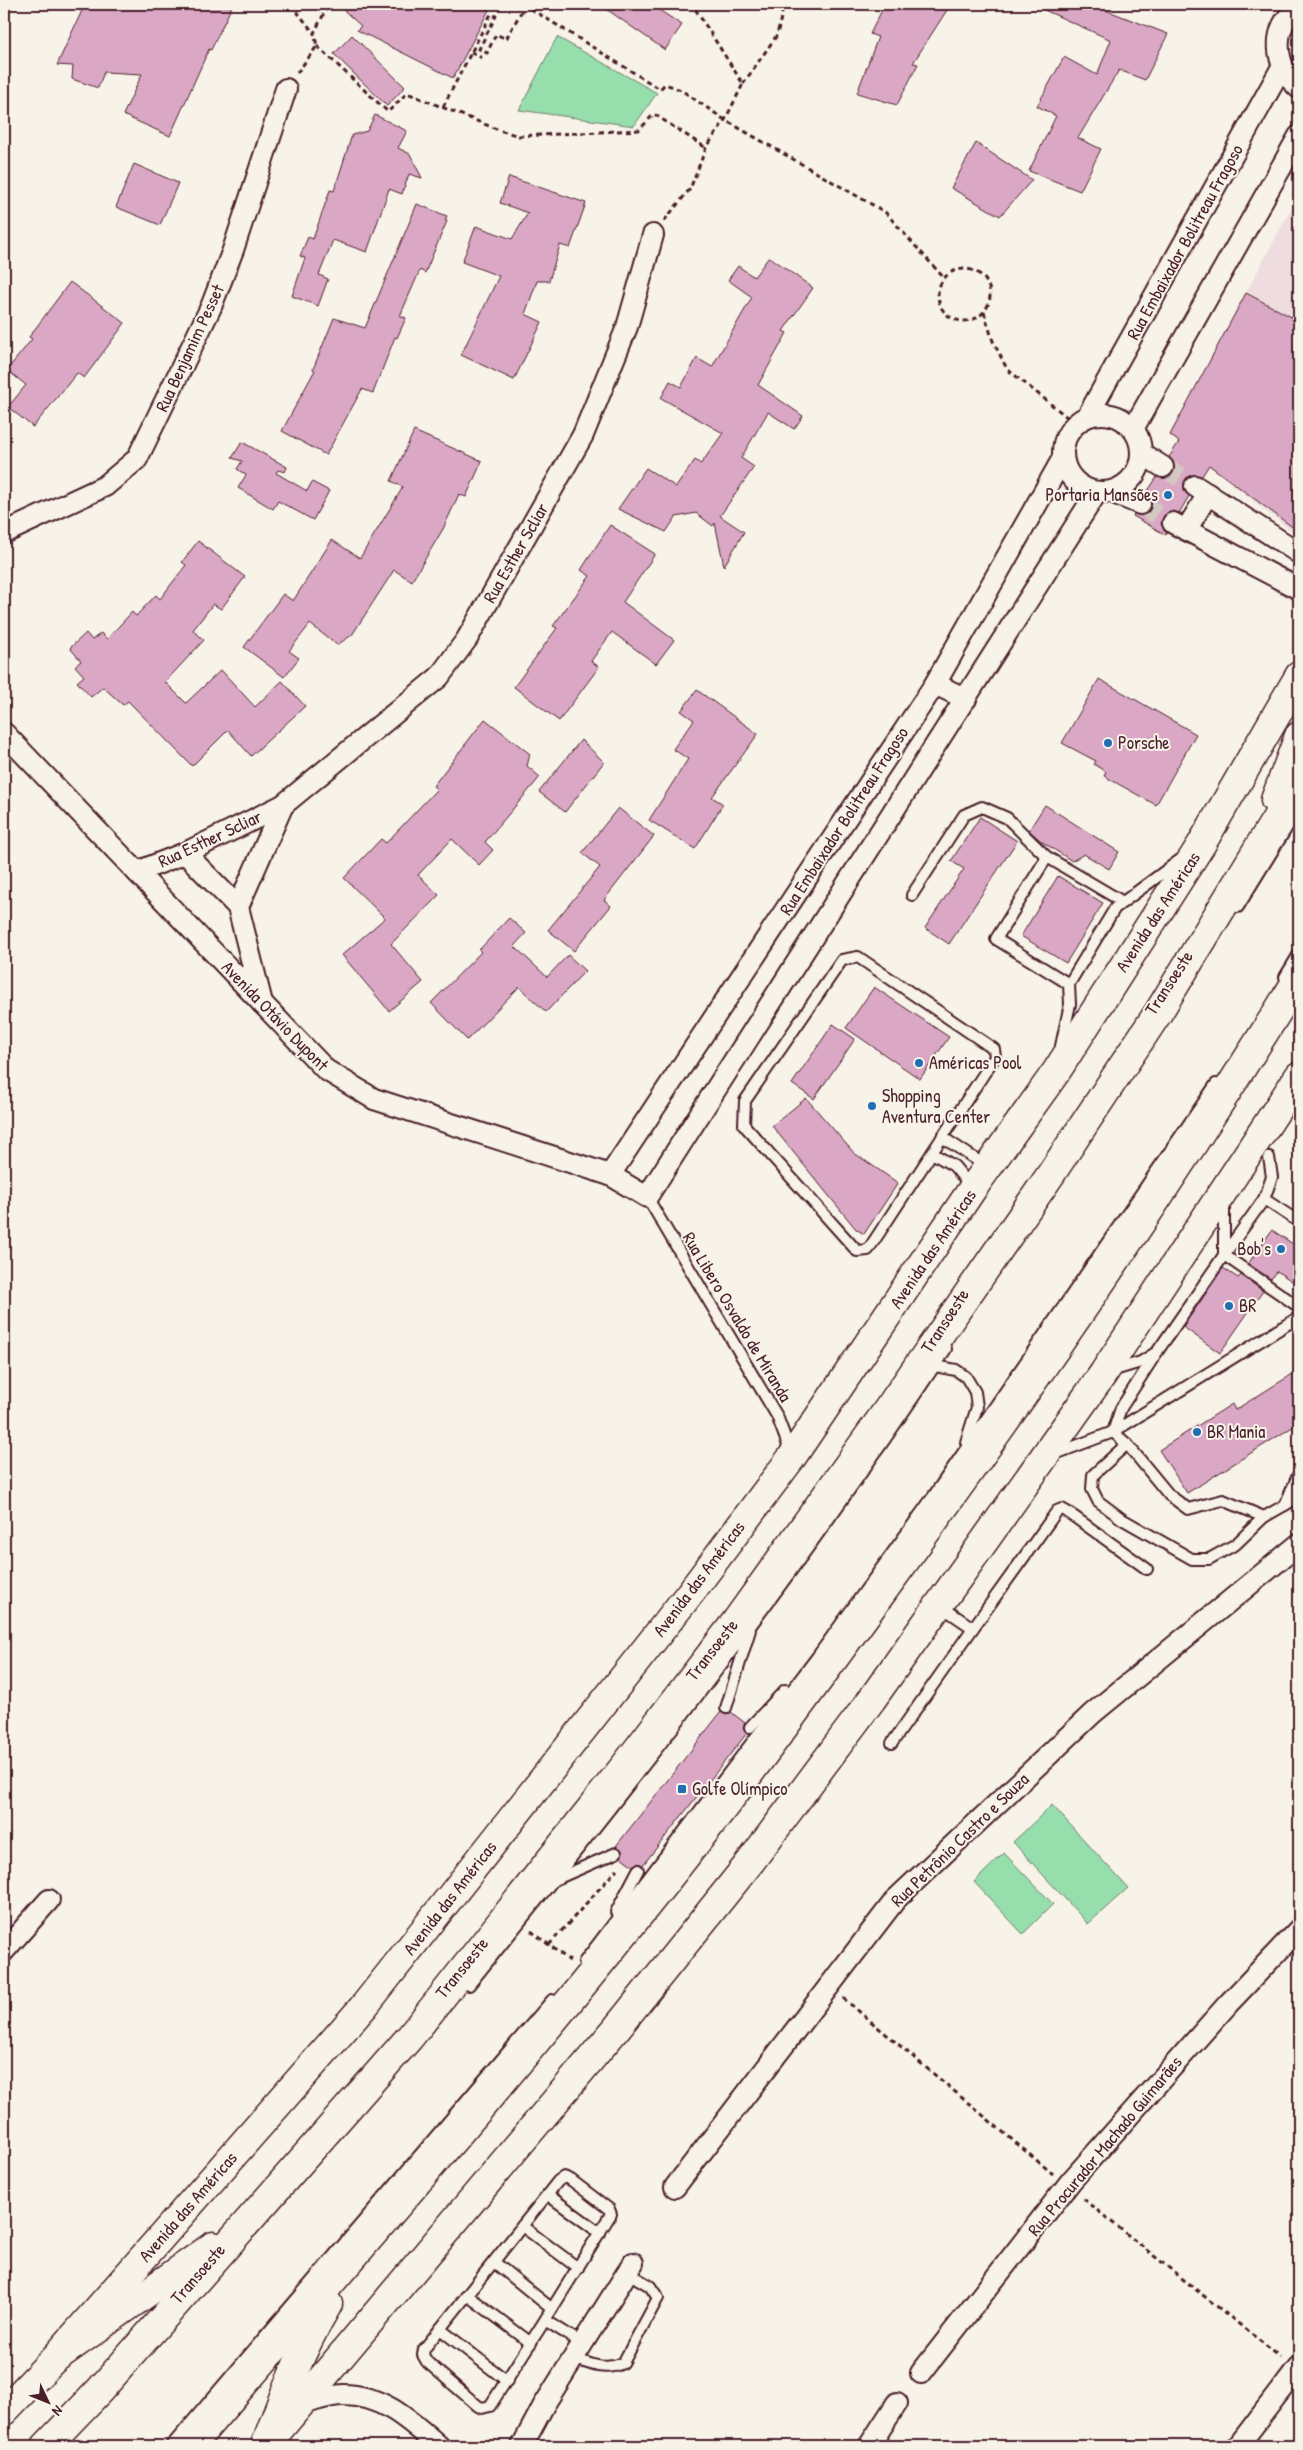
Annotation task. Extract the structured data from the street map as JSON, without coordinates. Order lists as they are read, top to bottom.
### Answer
{
  "streets": {
    "main road": ["Avenida das Américas"],
    "street": [
      "Rua Embaixador Bolitreau Fragoso",
      "Rua Benjamim Pesset",
      "Rua Esther Scliar",
      "Avenida Otávio Dupont",
      "Rua Petrônio Castro e Souza",
      "Rua Procurador Machado Guimarães"
    ],
    "lane": ["Transoeste", "Rua Libero Osvaldo de Miranda"]
  },
  "crossings": [
    ["Rua Embaixador Bolitreau Fragoso", "Avenida Otávio Dupont"],
    ["Rua Embaixador Bolitreau Fragoso", "Rua Libero Osvaldo de Miranda"],
    ["Rua Esther Scliar", "Avenida Otávio Dupont"],
    ["Avenida das Américas", "Rua Libero Osvaldo de Miranda"],
    ["Avenida Otávio Dupont", "Rua Libero Osvaldo de Miranda"]
  ],
  "places": {
    "other": [
      "Portaria Mansões",
      "Porsche",
      "Américas Pool",
      "Shopping Aventura Center",
      "Bob's",
      "BR",
      "BR Mania"
    ],
    "transit": ["Golfe Olímpico"]
  },
  "north": "bottom right"
}
